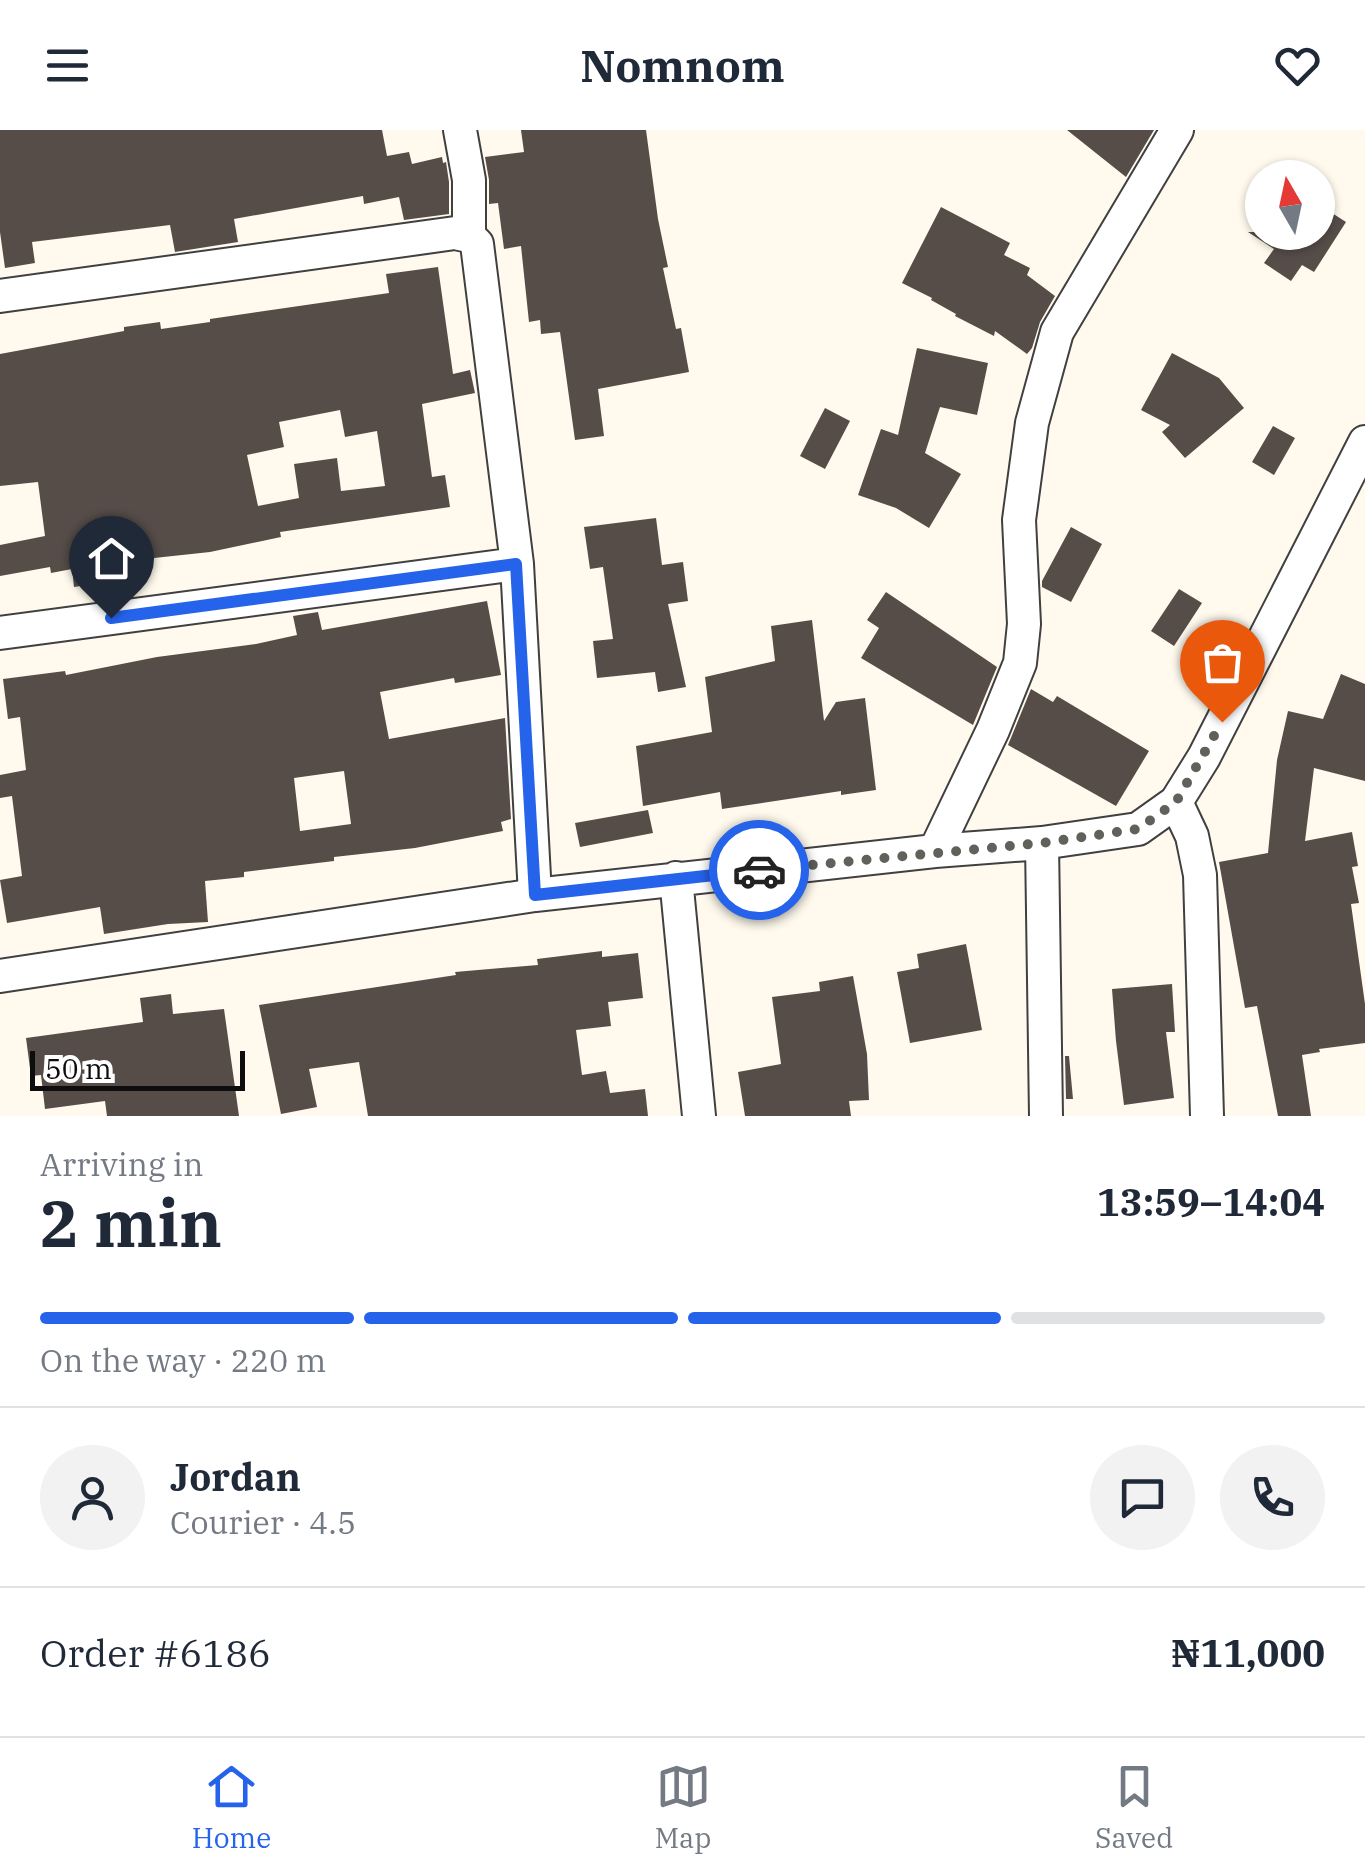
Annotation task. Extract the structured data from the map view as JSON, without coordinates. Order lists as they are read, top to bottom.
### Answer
{
  "scale_bar": "50 m",
  "north": "top",
  "page": {
    "header": "Nomnom",
    "scale": "50 m",
    "heading": ["2 min", "Arriving in", "13:59–14:04"],
    "panel": [
      "Jordan",
      "Courier · 4.5",
      "Order #6186",
      "₦11,000"
    ],
    "bar": "On the way · 220 m",
    "tabs": ["Home", "Map", "Saved"]
  }
}
